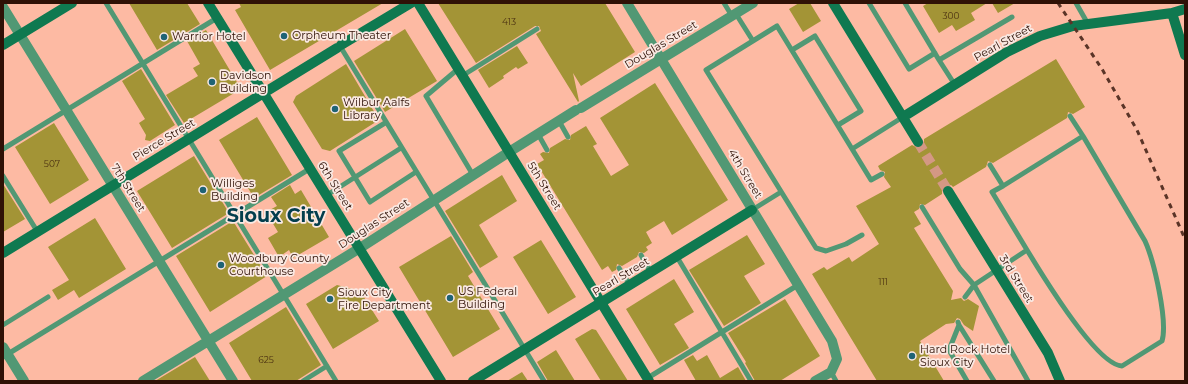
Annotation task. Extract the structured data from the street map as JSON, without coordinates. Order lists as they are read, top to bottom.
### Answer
{
  "streets": {
    "main road": [
      "Pearl Street",
      "Pierce Street",
      "6th Street",
      "5th Street",
      "3rd Street"
    ],
    "street": ["Douglas Street", "4th Street", "7th Street"]
  },
  "crossings": [
    ["Pearl Street", "4th Street"],
    ["Pearl Street", "5th Street"],
    ["Douglas Street", "4th Street"],
    ["Douglas Street", "6th Street"],
    ["Douglas Street", "5th Street"],
    ["Douglas Street", "7th Street"],
    ["Pierce Street", "6th Street"],
    ["Pierce Street", "7th Street"]
  ],
  "districts": ["Sioux City"],
  "places": [
    "Orpheum Theater",
    "Warrior Hotel",
    "Davidson Building",
    "Wilbur Aalfs Library",
    "Williges Building",
    "Woodbury County Courthouse",
    "US Federal Building",
    "Sioux City Fire Department",
    "Hard Rock Hotel Sioux City"
  ],
  "house_numbers": [
    "300",
    "413",
    "507",
    "111",
    "625"
  ]
}
